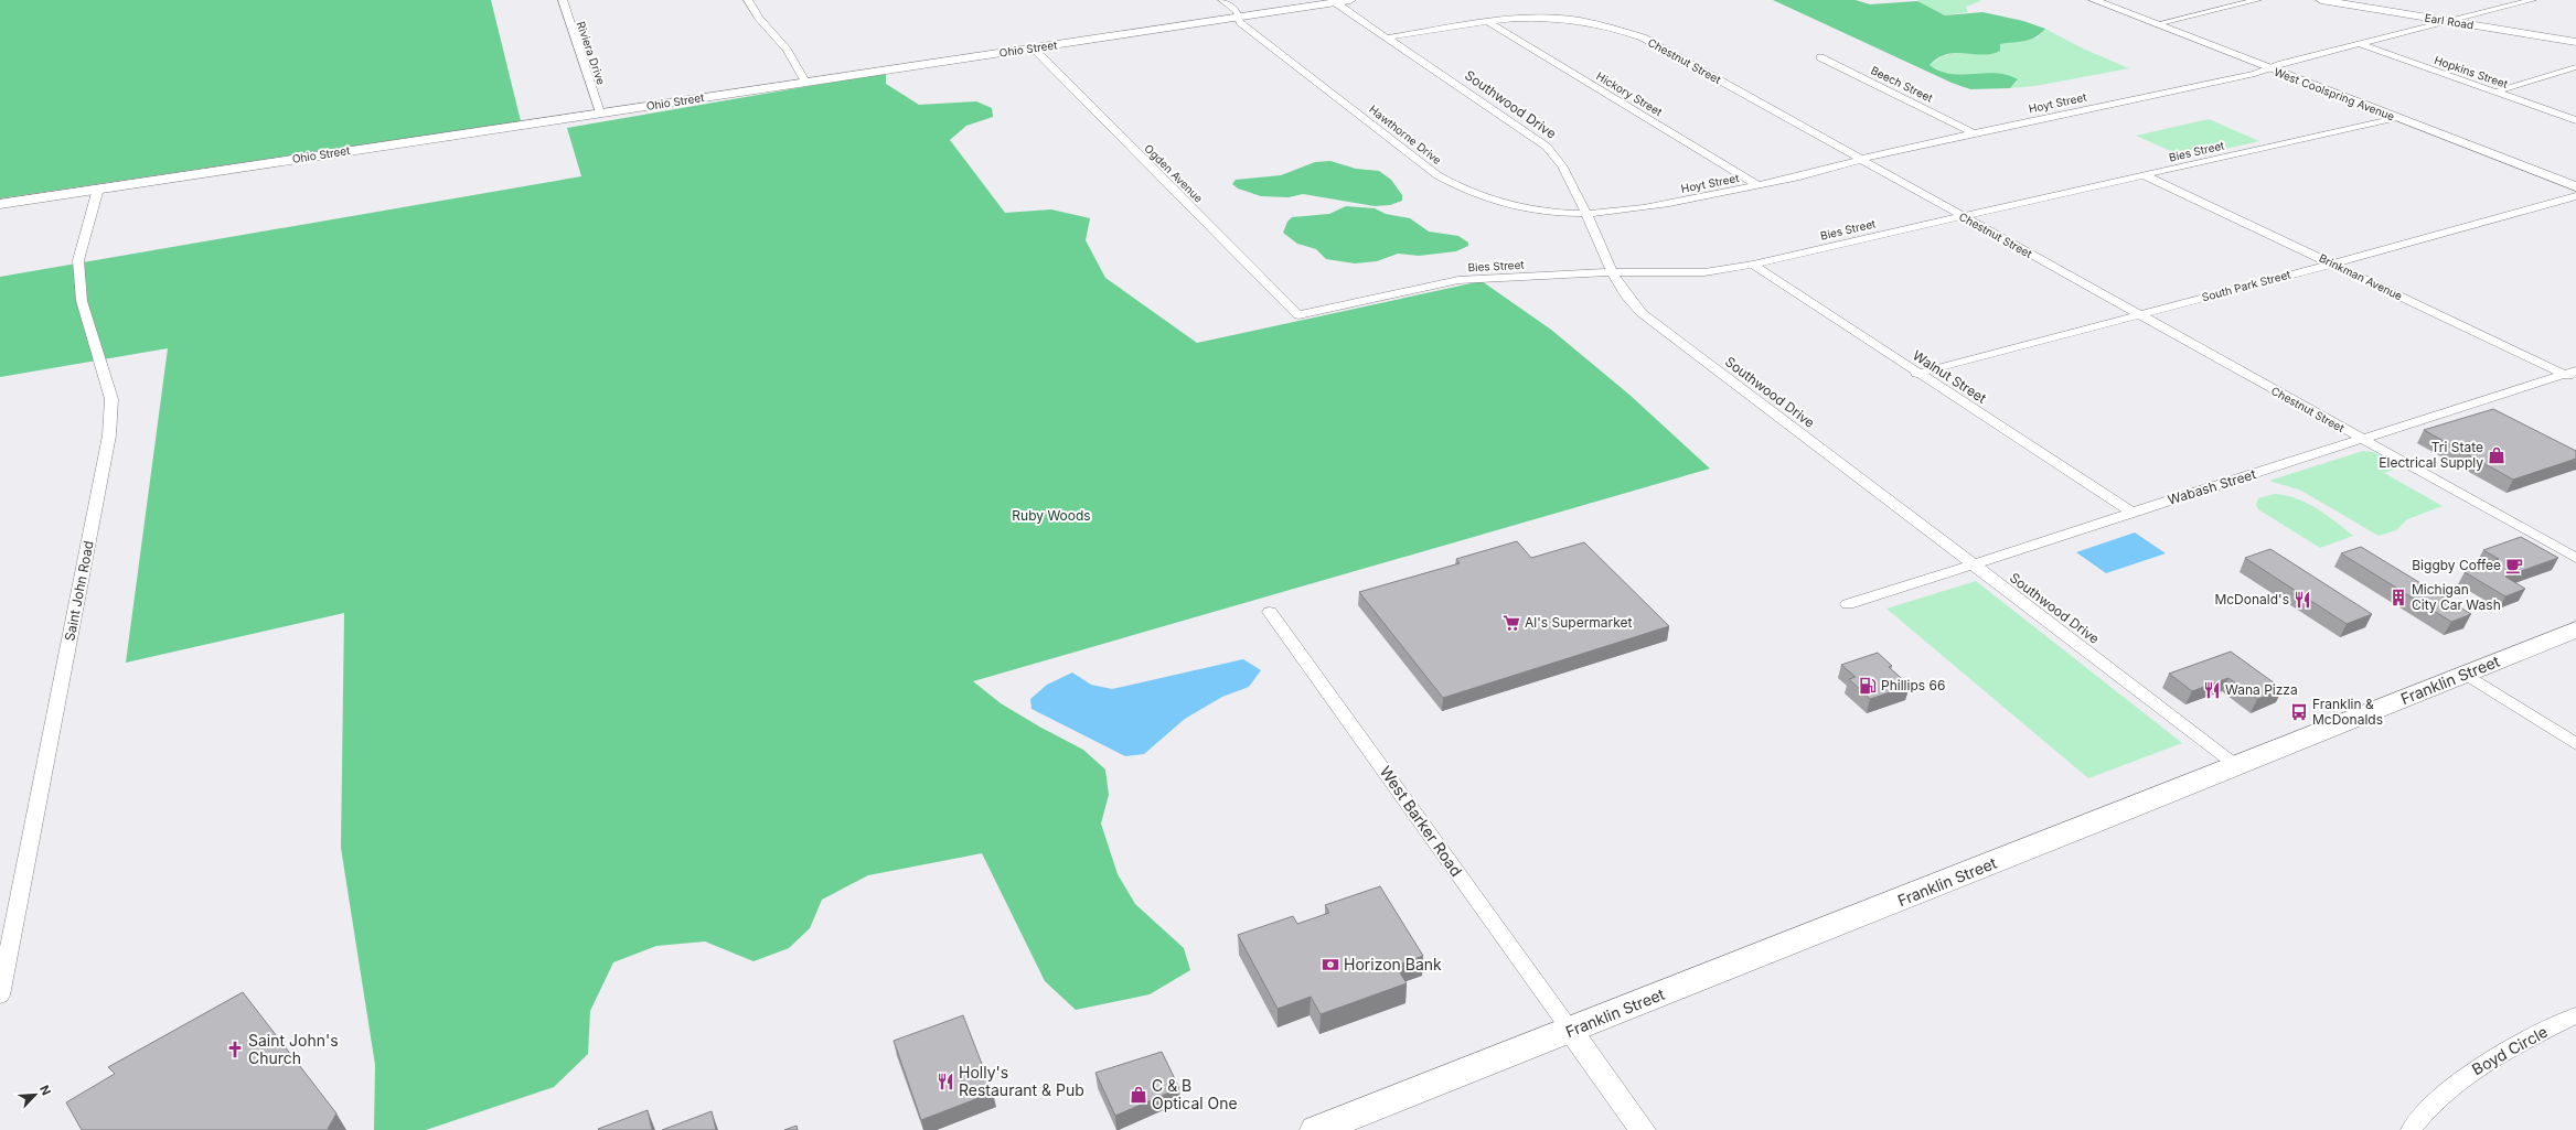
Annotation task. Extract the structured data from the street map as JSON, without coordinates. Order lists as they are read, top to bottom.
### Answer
{
  "streets": {
    "main road": ["Franklin Street"],
    "street": [
      "Earl Road",
      "Ohio Street",
      "Riviera Drive",
      "Chestnut Street",
      "Hopkins Street",
      "Beech Street",
      "Hickory Street",
      "West Coolspring Avenue",
      "Hoyt Street",
      "Southwood Drive",
      "Hawthorne Drive",
      "Bies Street",
      "Ogden Avenue",
      "Brinkman Avenue",
      "South Park Street",
      "Walnut Street",
      "Wabash Street",
      "Saint John Road",
      "West Barker Road",
      "Boyd Circle"
    ]
  },
  "crossings": [
    ["Earl Road", "Hoyt Street"],
    ["Ohio Street", "Riviera Drive"],
    ["Ohio Street", "Southwood Drive"],
    ["Ohio Street", "Hawthorne Drive"],
    ["Ohio Street", "Ogden Avenue"],
    ["Ohio Street", "Saint John Road"],
    ["Chestnut Street", "Hickory Street"],
    ["Chestnut Street", "Hoyt Street"],
    ["Chestnut Street", "Southwood Drive"],
    ["Chestnut Street", "Bies Street"],
    ["Chestnut Street", "South Park Street"],
    ["Chestnut Street", "Wabash Street"],
    ["Hopkins Street", "Hoyt Street"],
    ["Beech Street", "Hoyt Street"],
    ["Hickory Street", "Hoyt Street"],
    ["West Coolspring Avenue", "Hoyt Street"],
    ["West Coolspring Avenue", "Bies Street"],
    ["Hoyt Street", "Southwood Drive"],
    ["Hoyt Street", "Hawthorne Drive"],
    ["Southwood Drive", "Hawthorne Drive"],
    ["Southwood Drive", "Bies Street"],
    ["Southwood Drive", "Wabash Street"],
    ["Southwood Drive", "Franklin Street"],
    ["Bies Street", "Ogden Avenue"],
    ["Bies Street", "Brinkman Avenue"],
    ["Bies Street", "Walnut Street"],
    ["Brinkman Avenue", "South Park Street"],
    ["Brinkman Avenue", "Wabash Street"],
    ["South Park Street", "Walnut Street"],
    ["Walnut Street", "Wabash Street"],
    ["Franklin Street", "West Barker Road"]
  ],
  "parks": ["Ruby Woods"],
  "places": {
    "shop": ["Tri State Electrical Supply", "C & B Optical One"],
    "cafe": ["Biggby Coffee"],
    "building": ["Michigan City Car Wash"],
    "restaurant": ["McDonald's", "Wana Pizza", "Holly's Restaurant & Pub"],
    "supermarket": ["Al's Supermarket"],
    "fuel station": ["Phillips 66"],
    "bus stop": ["Franklin & McDonalds"],
    "bank": ["Horizon Bank"],
    "church": ["Saint John's Church"]
  },
  "north": "top right"
}
